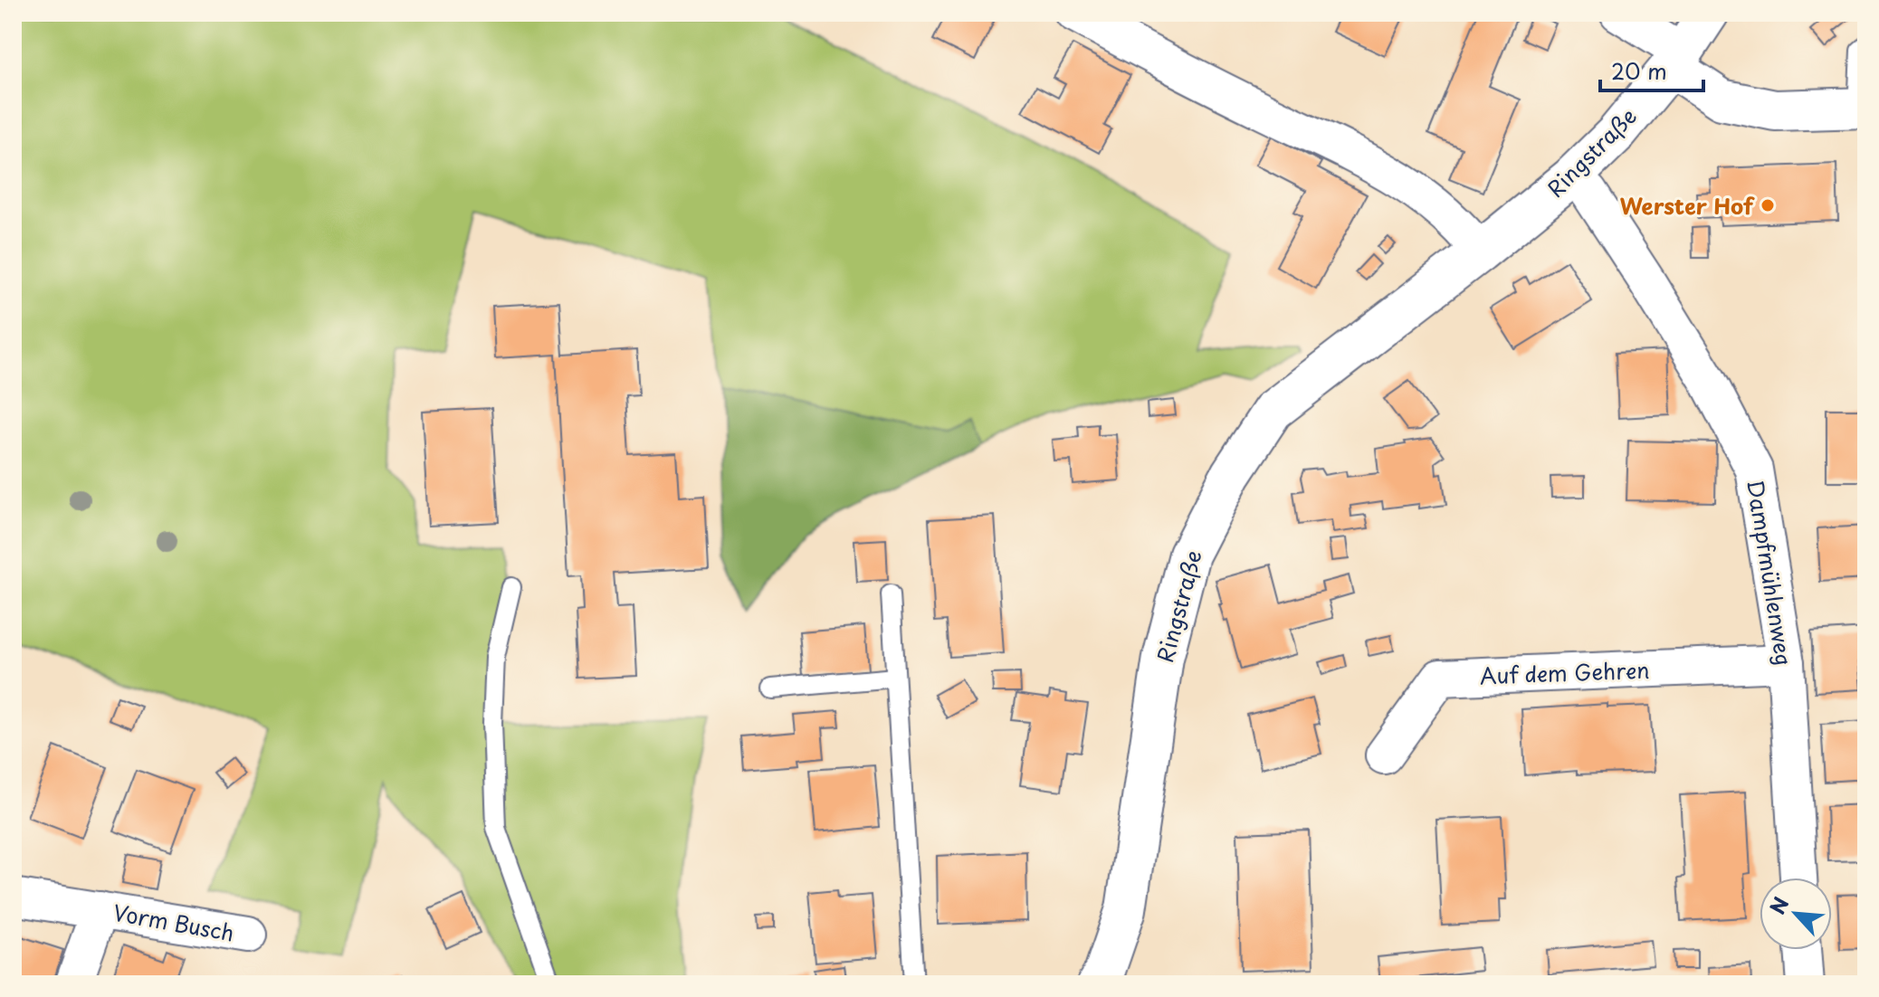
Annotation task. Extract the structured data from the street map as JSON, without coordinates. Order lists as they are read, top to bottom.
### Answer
{
  "streets": {
    "street": [
      "Ringstraße",
      "Dampfmühlenweg",
      "Auf dem Gehren",
      "Vorm Busch"
    ]
  },
  "crossings": [
    ["Ringstraße", "Dampfmühlenweg"],
    ["Dampfmühlenweg", "Auf dem Gehren"]
  ],
  "places": ["Werster Hof"],
  "scale_bar": "20 m",
  "north": "top left"
}
